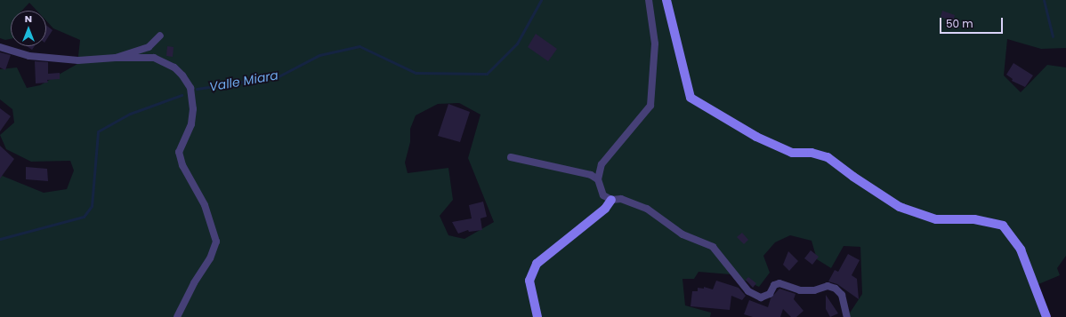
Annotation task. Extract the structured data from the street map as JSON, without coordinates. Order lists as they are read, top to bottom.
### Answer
{
  "water": ["Valle Miara"],
  "scale_bar": "50 m",
  "north": "top"
}
